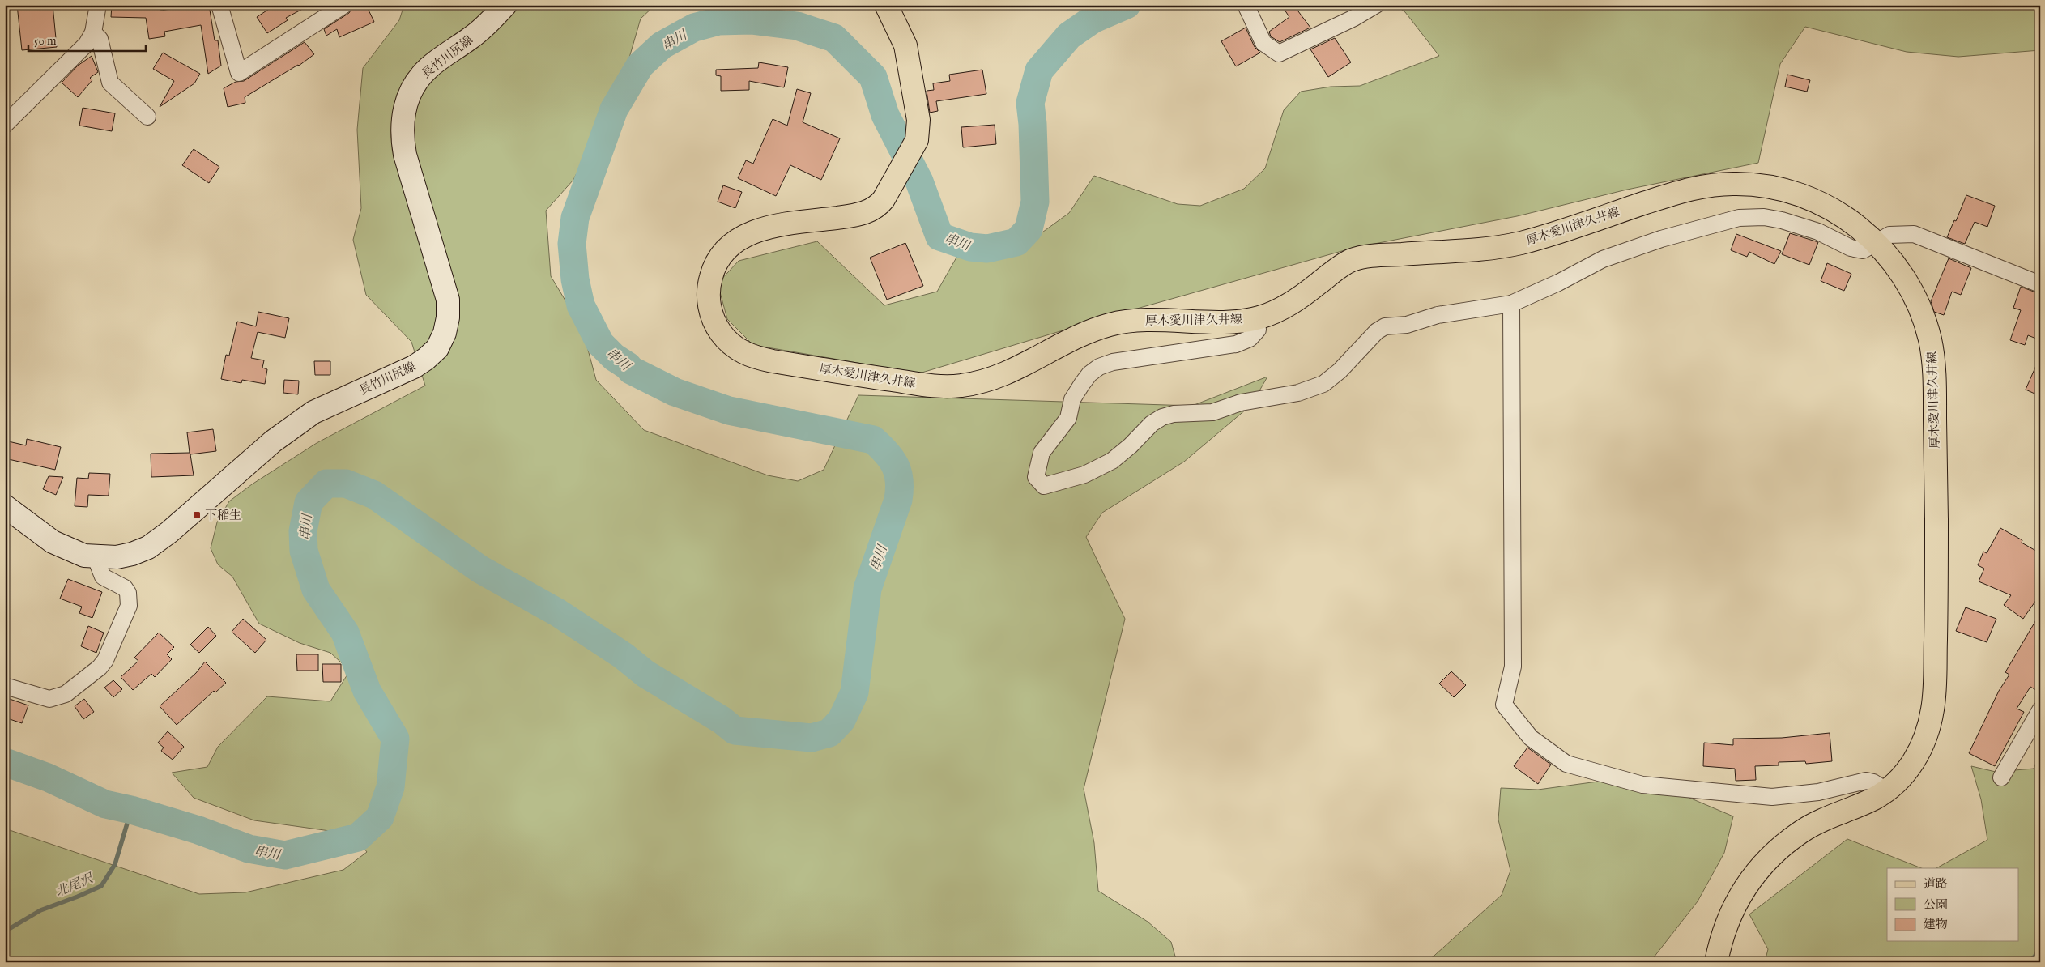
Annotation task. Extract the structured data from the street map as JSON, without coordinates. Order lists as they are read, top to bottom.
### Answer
{
  "streets": {
    "main road": ["長竹川尻線", "厚木愛川津久井線"]
  },
  "water": ["串川", "北尾沢"],
  "places": {
    "transit": ["下稲生"]
  },
  "legend": ["道路", "公園", "建物"],
  "scale_bar": "50 m"
}
